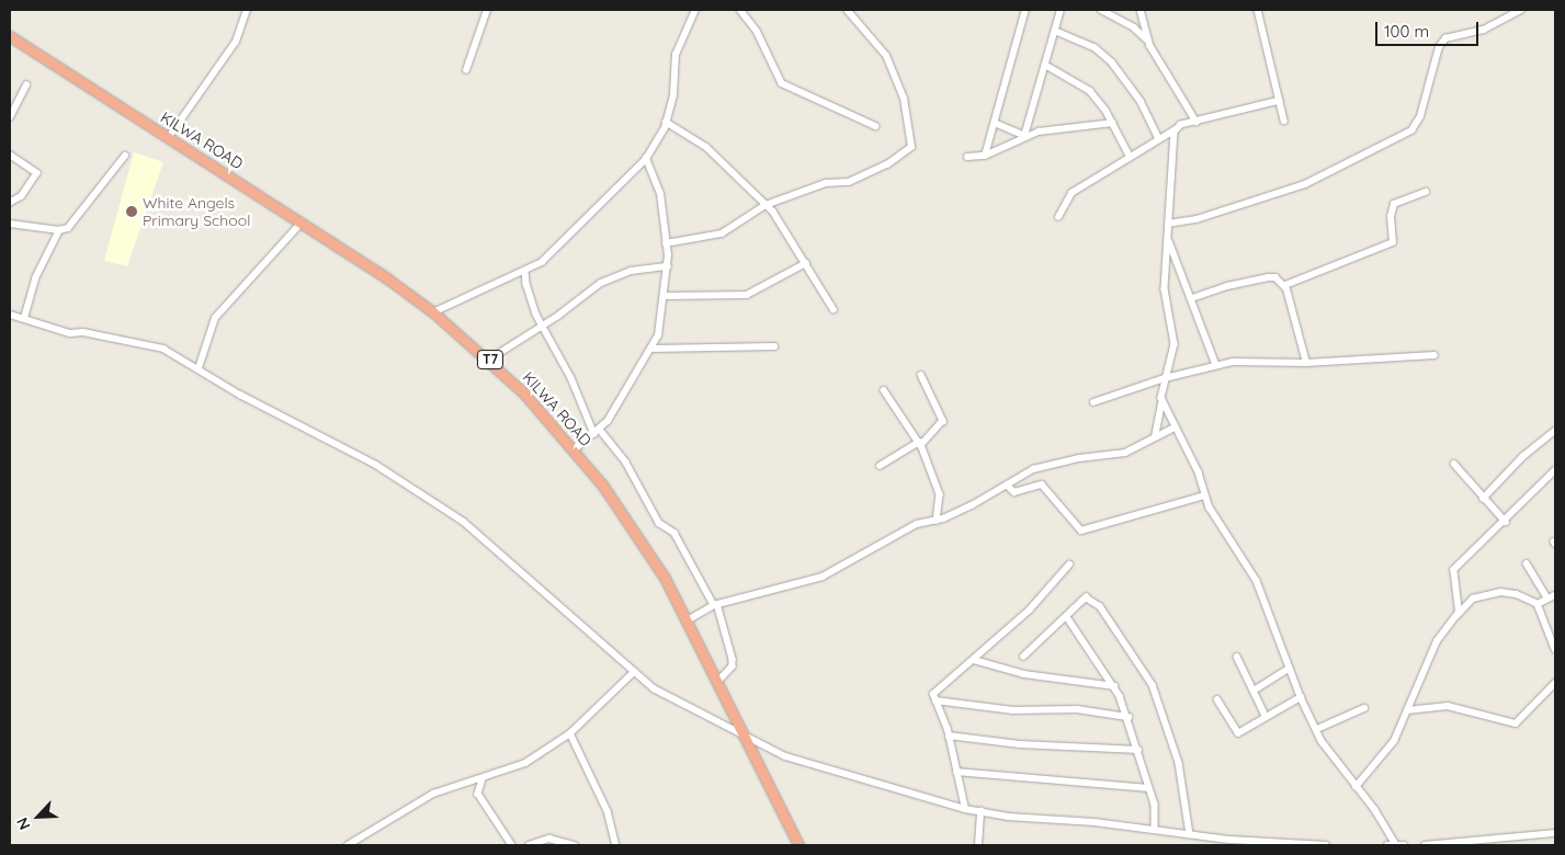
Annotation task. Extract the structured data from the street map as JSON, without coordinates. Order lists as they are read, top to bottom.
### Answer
{
  "streets": {
    "highway": ["KILWA ROAD", "T7"]
  },
  "places": ["White Angels Primary School"],
  "scale_bar": "100 m",
  "north": "bottom left"
}
